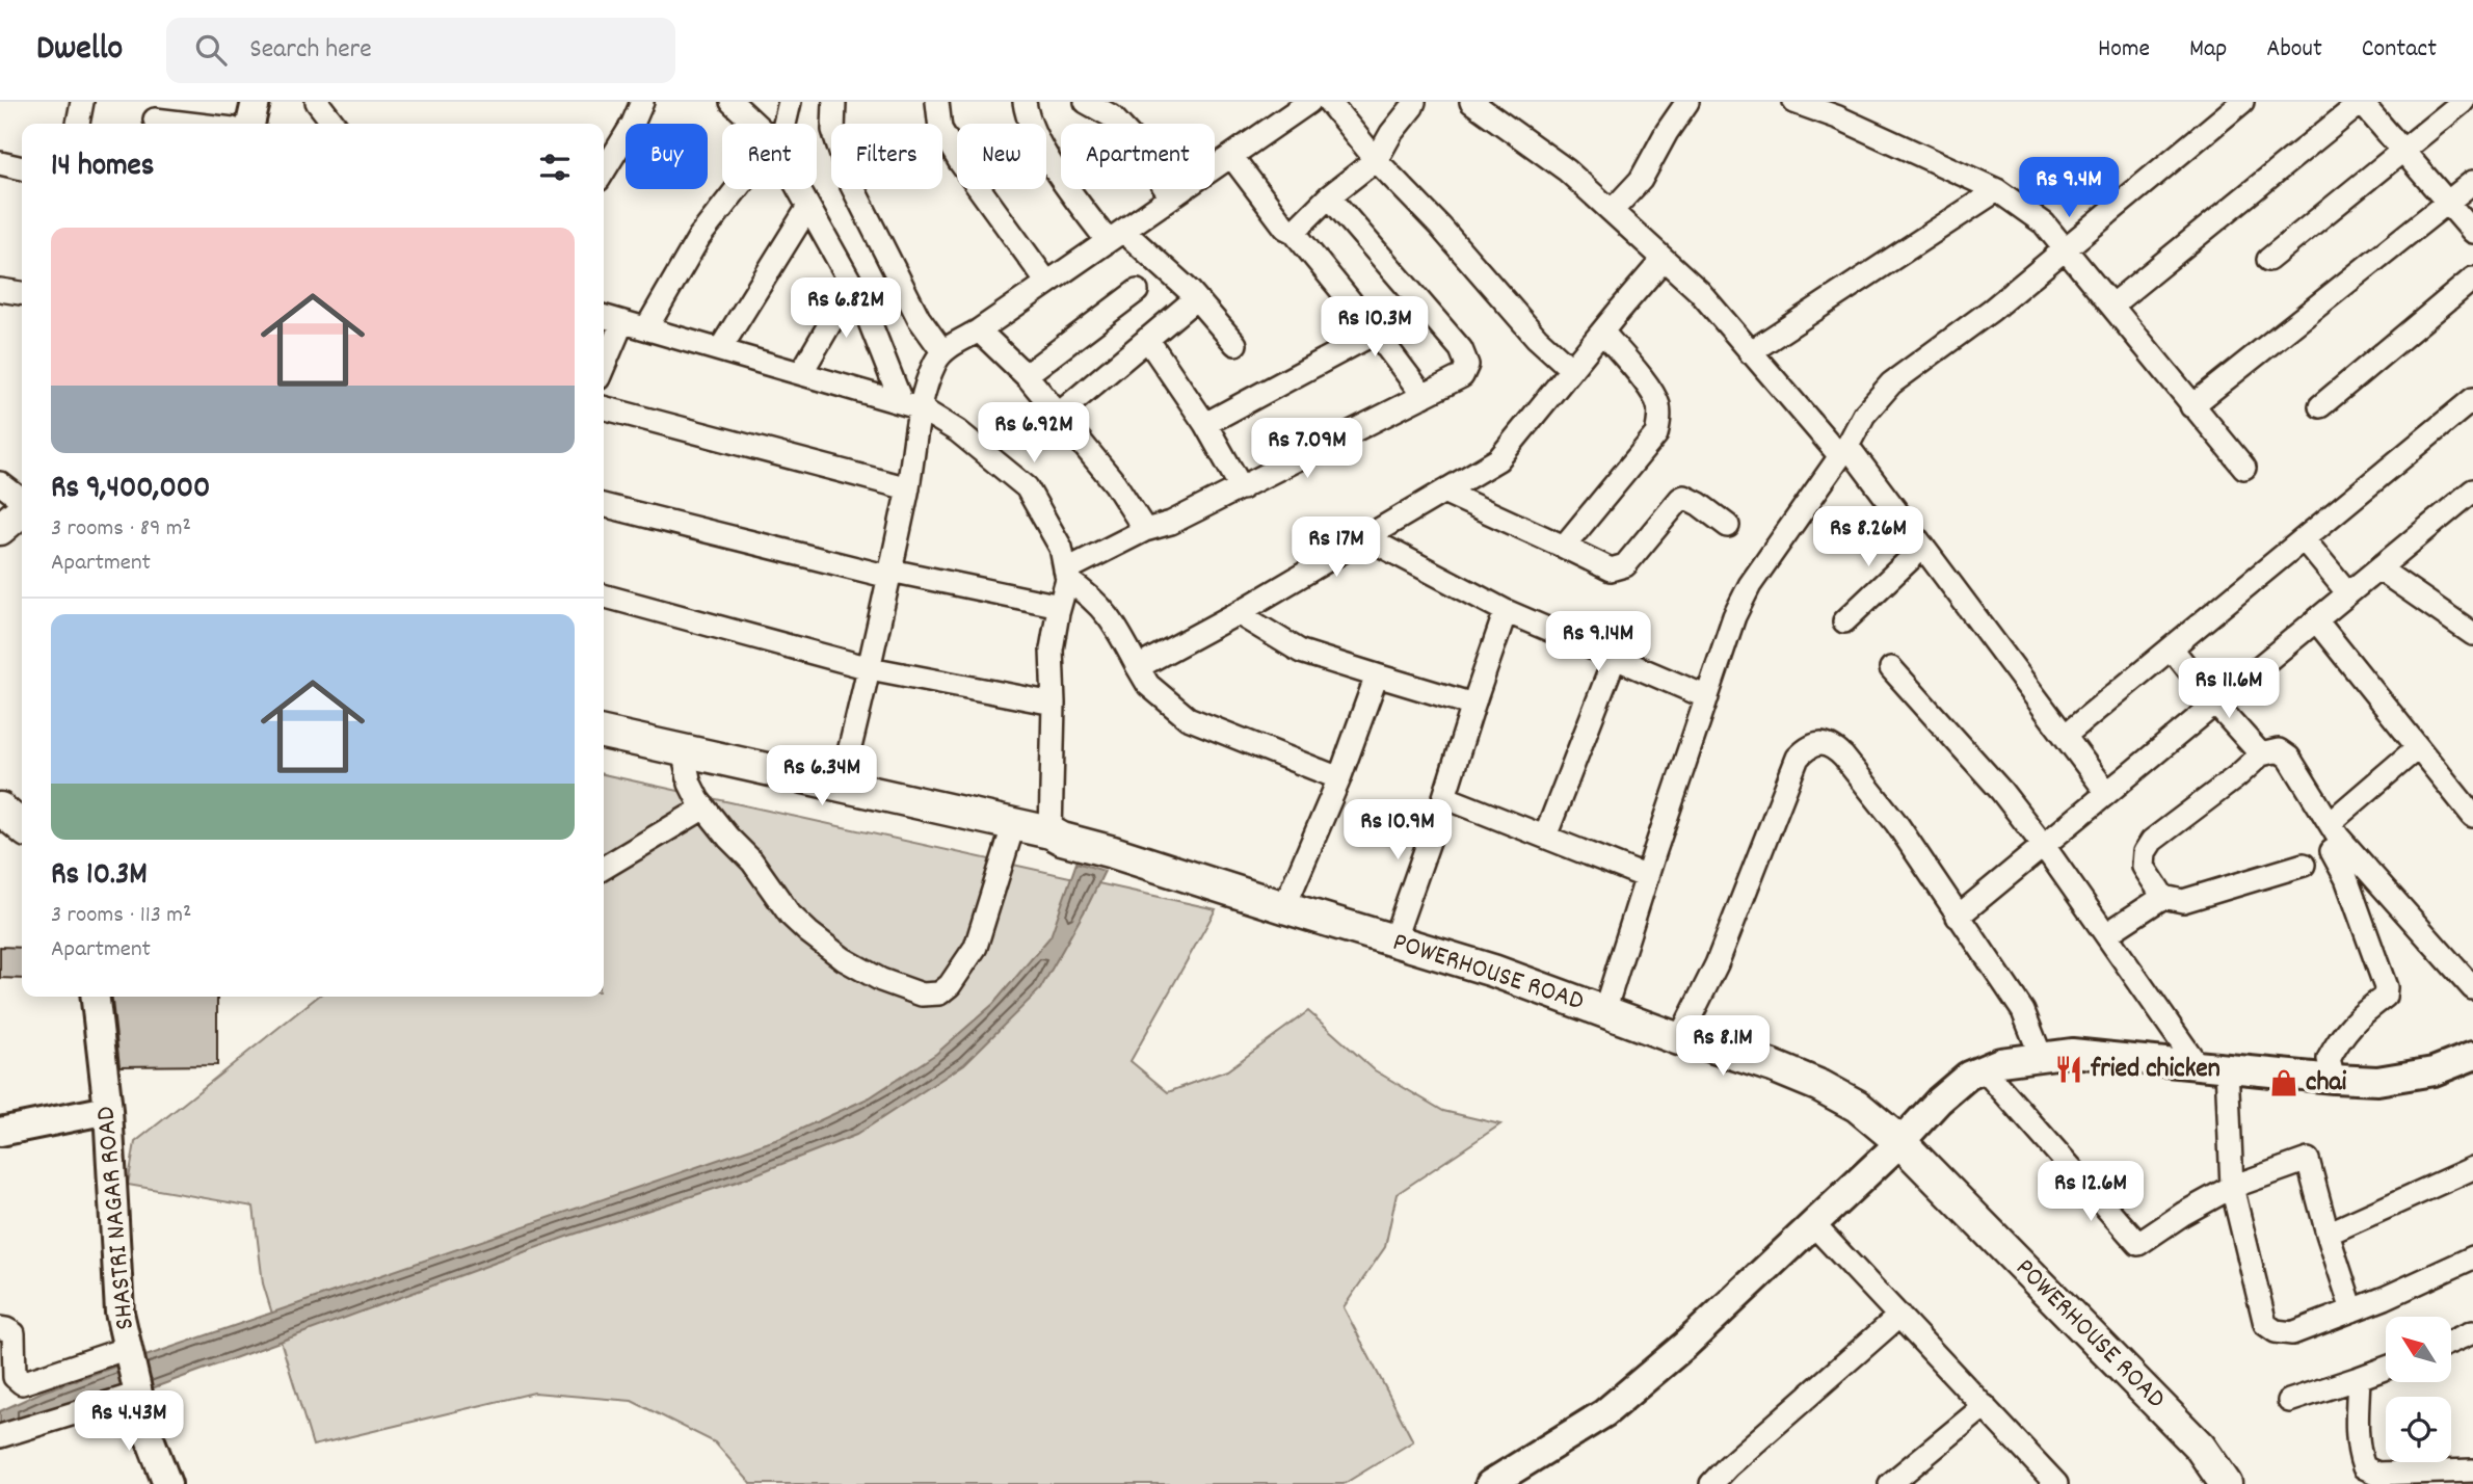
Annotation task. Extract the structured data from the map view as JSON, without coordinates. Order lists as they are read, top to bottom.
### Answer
{
  "streets": {
    "main road": ["POWERHOUSE ROAD"],
    "street": ["SHASTRI NAGAR ROAD"]
  },
  "places": {
    "restaurant": ["fried chicken"],
    "shop": ["chai"]
  },
  "north": "top left",
  "page": {
    "header": "Dwello",
    "search": "Search here",
    "nav": [
      "Home",
      "Map",
      "About",
      "Contact"
    ],
    "chip": [
      "Buy",
      "Rent",
      "Filters",
      "New",
      "Apartment"
    ],
    "heading": "14 homes",
    "price": [
      "Rs 9.4M",
      "Rs 6.82M",
      "Rs 10.3M",
      "Rs 6.92M",
      "Rs 7.09M",
      "Rs 8.26M",
      "Rs 17M",
      "Rs 9.14M",
      "Rs 11.6M",
      "Rs 6.34M",
      "Rs 10.9M",
      "Rs 8.1M",
      "Rs 12.6M",
      "Rs 4.43M"
    ],
    "list": [
      {
        "name": "Rs 9,400,000",
        "note": "3 rooms · 89 m² · Apartment"
      },
      {
        "name": "Rs 10.3M",
        "note": "3 rooms · 113 m² · Apartment"
      }
    ]
  }
}
